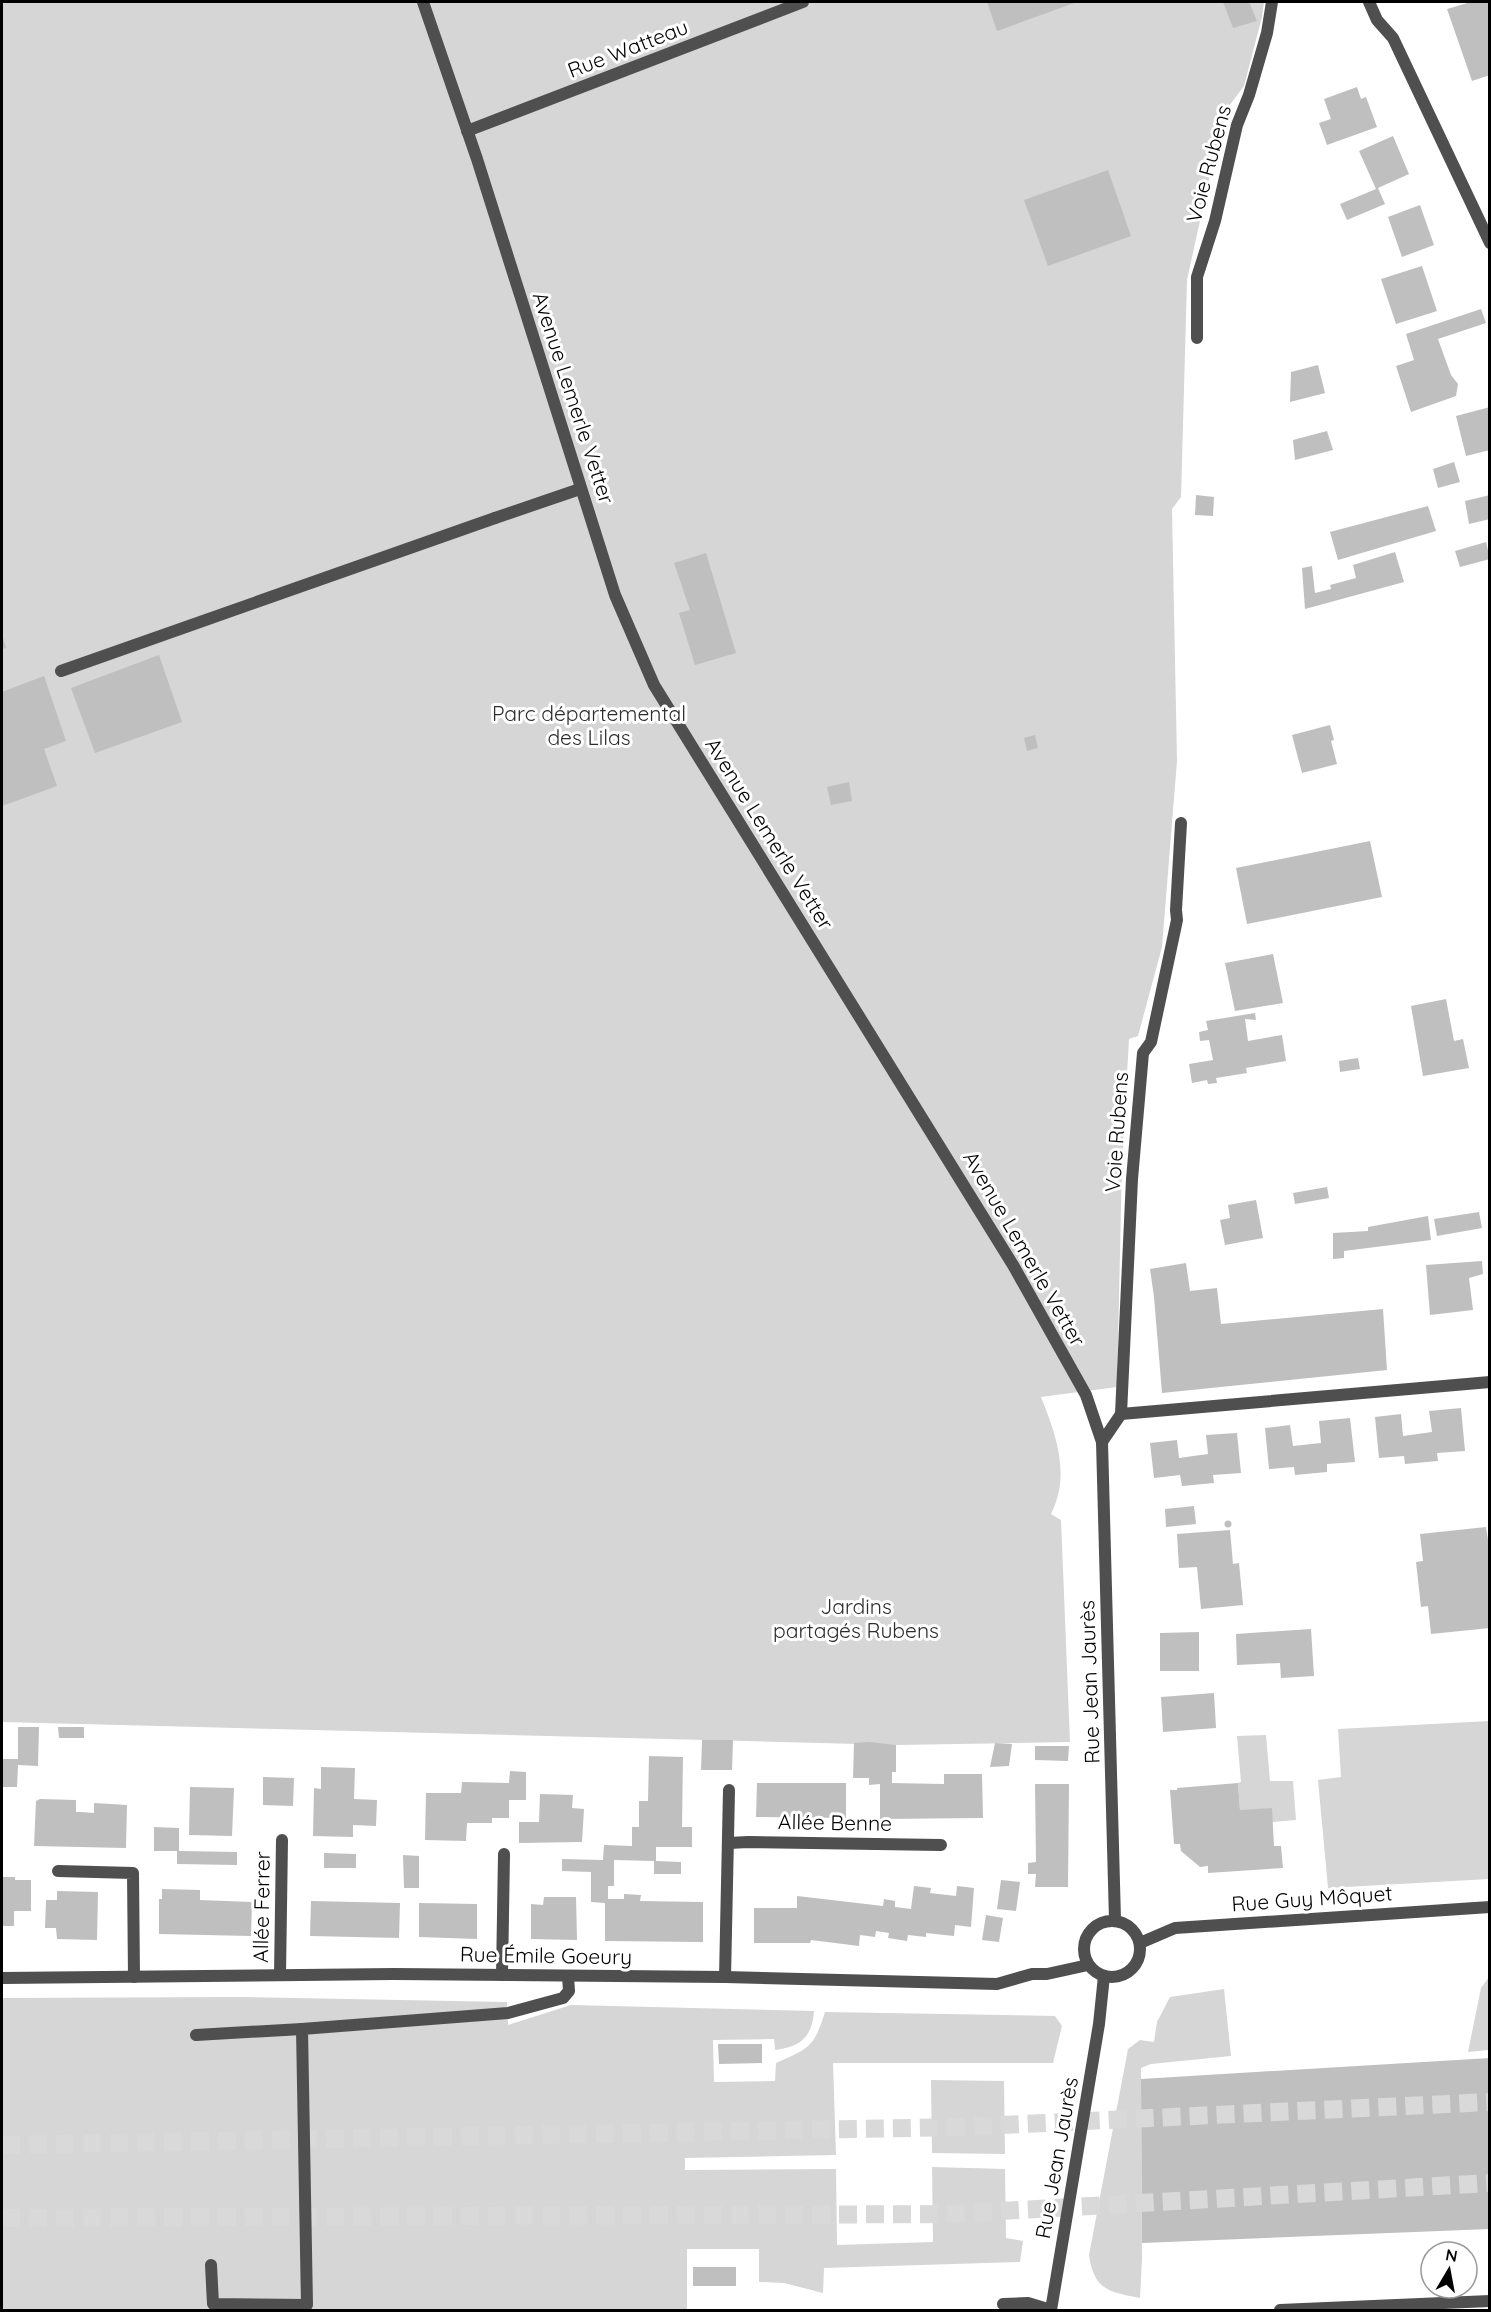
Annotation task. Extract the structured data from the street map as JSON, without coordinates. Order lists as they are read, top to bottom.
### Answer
{
  "streets": {
    "street": [
      "Rue Watteau",
      "Voie Rubens",
      "Avenue Lemerle Vetter",
      "Rue Jean Jaurès",
      "Allée Benne",
      "Rue Guy Môquet",
      "Allée Ferrer",
      "Rue Émile Goeury"
    ]
  },
  "crossings": [
    ["Rue Watteau", "Avenue Lemerle Vetter"],
    ["Avenue Lemerle Vetter", "Rue Jean Jaurès"],
    ["Rue Jean Jaurès", "Rue Guy Môquet"],
    ["Rue Jean Jaurès", "Rue Émile Goeury"],
    ["Rue Guy Môquet", "Rue Émile Goeury"],
    ["Allée Ferrer", "Rue Émile Goeury"]
  ],
  "parks": ["Parc départemental des Lilas", "Jardins partagés Rubens"],
  "north": "top"
}
